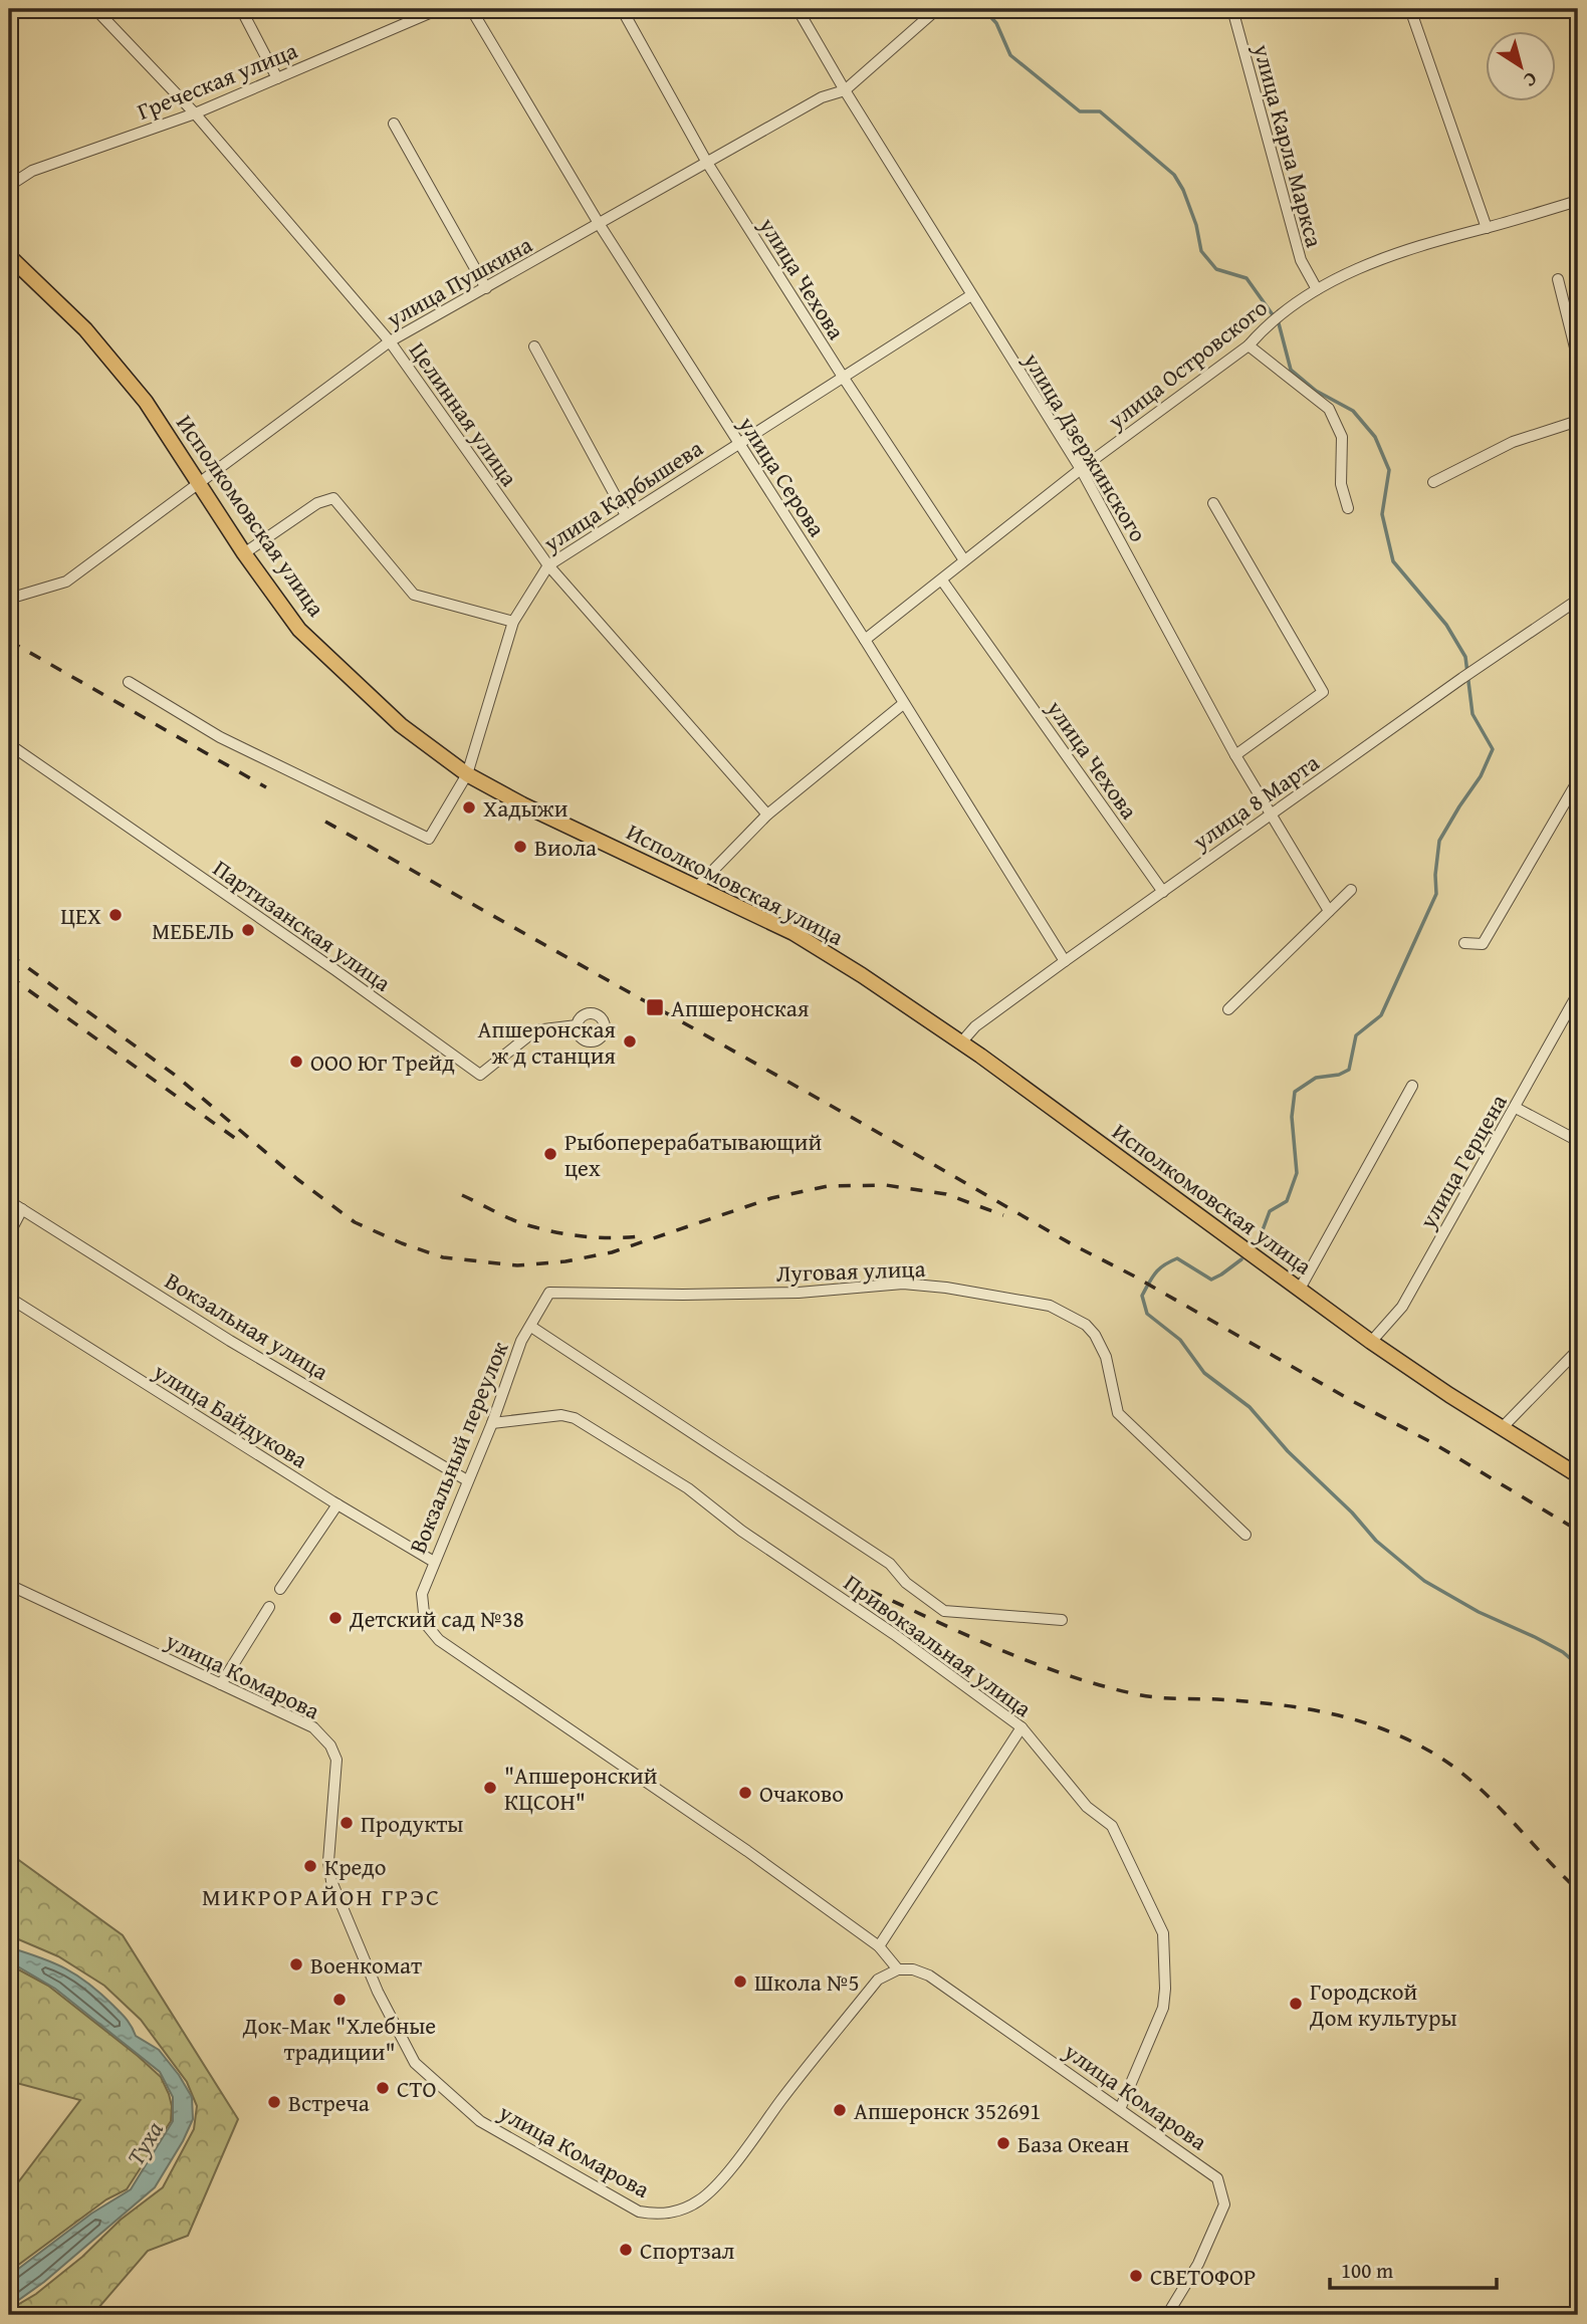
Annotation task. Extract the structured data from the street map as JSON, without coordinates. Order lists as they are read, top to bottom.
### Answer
{
  "streets": {
    "main road": ["Исполкомовская улица"],
    "street": [
      "Греческая улица",
      "улица Карла Маркса",
      "улица Чехова",
      "улица Пушкина",
      "улица Островского",
      "Целинная улица",
      "улица Дзержинского",
      "улица Серова",
      "улица Карбышева",
      "улица 8 Марта",
      "Партизанская улица",
      "улица Герцена",
      "Луговая улица",
      "Вокзальная улица",
      "улица Байдукова",
      "Вокзальный переулок",
      "Привокзальная улица",
      "улица Комарова"
    ]
  },
  "crossings": [
    ["Греческая улица", "Целинная улица"],
    ["улица Карла Маркса", "улица Островского"],
    ["улица Чехова", "улица Пушкина"],
    ["улица Чехова", "улица Островского"],
    ["улица Чехова", "улица Карбышева"],
    ["улица Чехова", "улица 8 Марта"],
    ["улица Пушкина", "Целинная улица"],
    ["улица Пушкина", "улица Дзержинского"],
    ["улица Пушкина", "улица Серова"],
    ["улица Пушкина", "Исполкомовская улица"],
    ["улица Островского", "улица Дзержинского"],
    ["улица Островского", "улица Серова"],
    ["Целинная улица", "улица Карбышева"],
    ["улица Дзержинского", "улица Карбышева"],
    ["улица Дзержинского", "улица 8 Марта"],
    ["улица Серова", "улица Карбышева"],
    ["улица Серова", "улица 8 Марта"],
    ["улица Карбышева", "Исполкомовская улица"],
    ["Исполкомовская улица", "улица 8 Марта"],
    ["Исполкомовская улица", "улица Герцена"],
    ["Луговая улица", "Вокзальный переулок"],
    ["Вокзальная улица", "Вокзальный переулок"],
    ["улица Байдукова", "Вокзальный переулок"],
    ["Вокзальный переулок", "Привокзальная улица"],
    ["Привокзальная улица", "улица Комарова"]
  ],
  "districts": ["МИКРОРАЙОН ГРЭС"],
  "water": ["Туха"],
  "places": {
    "other": [
      "Хадыжи",
      "Виола",
      "ЦЕХ",
      "МЕБЕЛЬ",
      "Апшеронская ж д станция",
      "ООО Юг Трейд",
      "Рыбоперерабатывающий цех",
      "Детский сад №38",
      "\"Апшеронский КЦСОН\"",
      "Очаково",
      "Продукты",
      "Кредо",
      "Военкомат",
      "Школа №5",
      "Док-Мак \"Хлебные традиции\"",
      "Городской Дом культуры",
      "СТО",
      "Встреча",
      "Апшеронск 352691",
      "База Океан",
      "Спортзал",
      "СВЕТОФОР"
    ],
    "transit": ["Апшеронская"]
  },
  "scale_bar": "100 m",
  "north": "bottom right"
}
